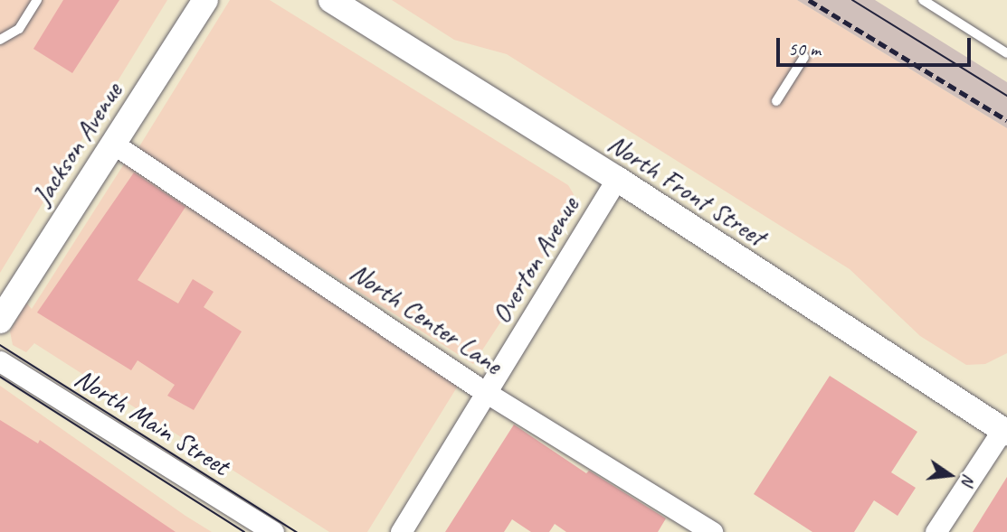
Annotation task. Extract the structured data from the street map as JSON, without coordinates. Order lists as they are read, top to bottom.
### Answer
{
  "streets": {
    "street": [
      "Jackson Avenue",
      "North Front Street",
      "Overton Avenue",
      "North Center Lane",
      "North Main Street"
    ]
  },
  "crossings": [
    ["Jackson Avenue", "North Center Lane"],
    ["North Front Street", "Overton Avenue"],
    ["Overton Avenue", "North Center Lane"]
  ],
  "scale_bar": "50 m",
  "north": "right"
}
